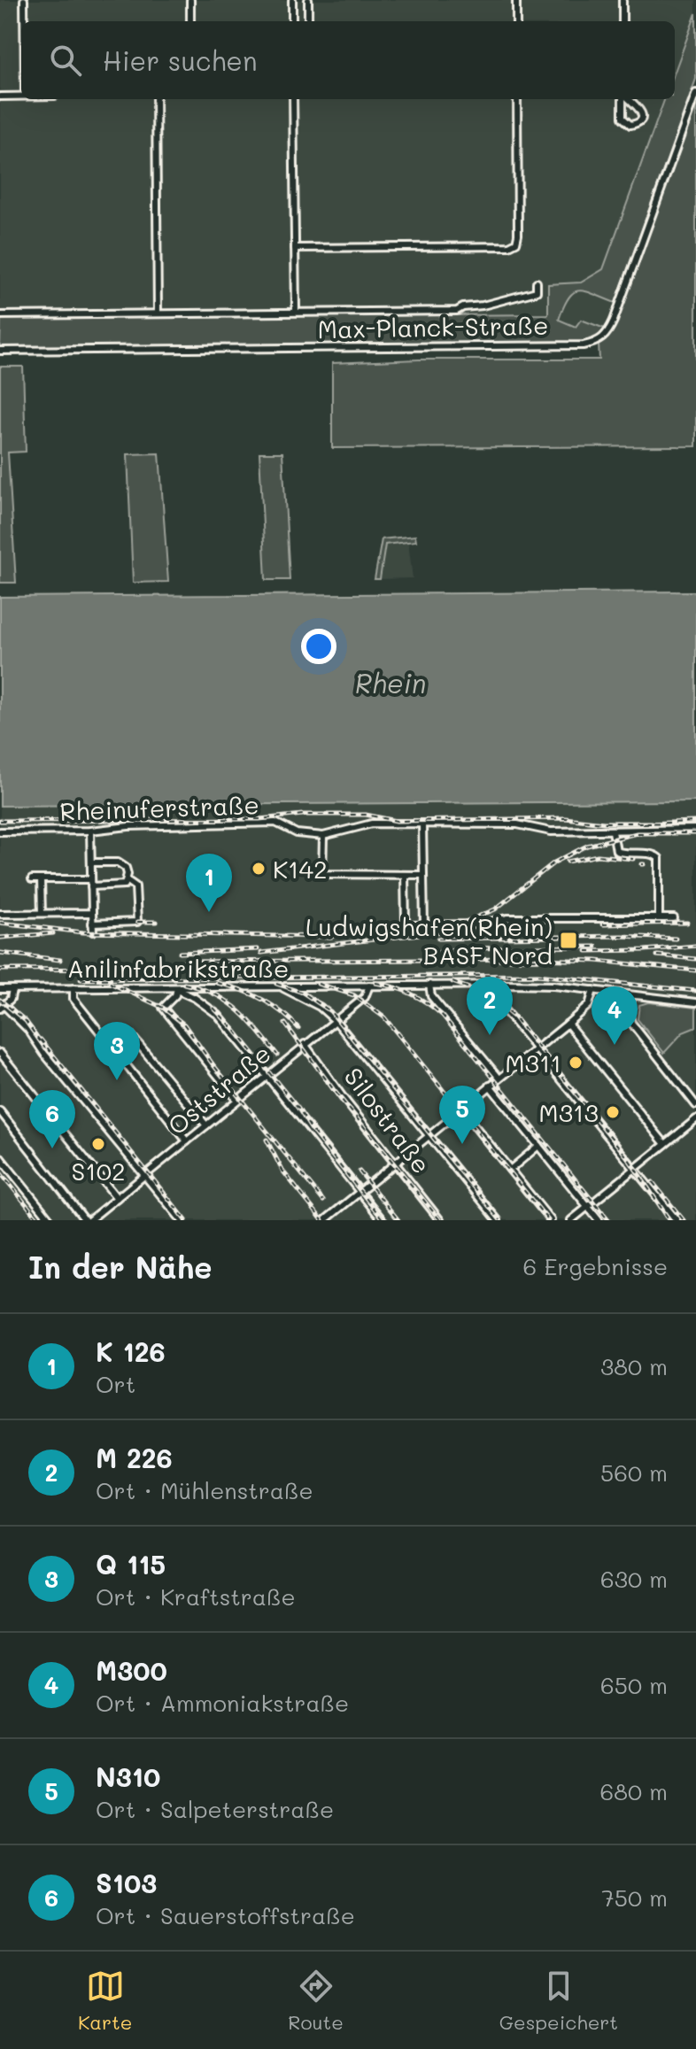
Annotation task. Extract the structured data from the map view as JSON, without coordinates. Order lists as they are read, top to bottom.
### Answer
{
  "streets": {
    "street": [
      "Max-Planck-Straße",
      "Rheinuferstraße",
      "Anilinfabrikstraße",
      "Oststraße",
      "Silostraße"
    ]
  },
  "crossings": [
    ["Anilinfabrikstraße", "Oststraße"],
    ["Oststraße", "Silostraße"]
  ],
  "water": ["Rhein"],
  "places": {
    "other": [
      "K142",
      "M311",
      "M313",
      "S102"
    ],
    "transit": ["Ludwigshafen(Rhein) BASF Nord"]
  },
  "page": {
    "search": "Hier suchen",
    "pins": [
      "1",
      "2",
      "4",
      "3",
      "5",
      "6"
    ],
    "heading": ["In der Nähe", "6 Ergebnisse"],
    "list": [
      {
        "mark": "1",
        "name": "K 126",
        "note": "Ort",
        "value": "380 m"
      },
      {
        "mark": "2",
        "name": "M 226",
        "note": "Ort · Mühlenstraße",
        "value": "560 m"
      },
      {
        "mark": "3",
        "name": "Q 115",
        "note": "Ort · Kraftstraße",
        "value": "630 m"
      },
      {
        "mark": "4",
        "name": "M300",
        "note": "Ort · Ammoniakstraße",
        "value": "650 m"
      },
      {
        "mark": "5",
        "name": "N310",
        "note": "Ort · Salpeterstraße",
        "value": "680 m"
      },
      {
        "mark": "6",
        "name": "S103",
        "note": "Ort · Sauerstoffstraße",
        "value": "750 m"
      }
    ],
    "nav": ["Karte", "Route", "Gespeichert"]
  }
}
